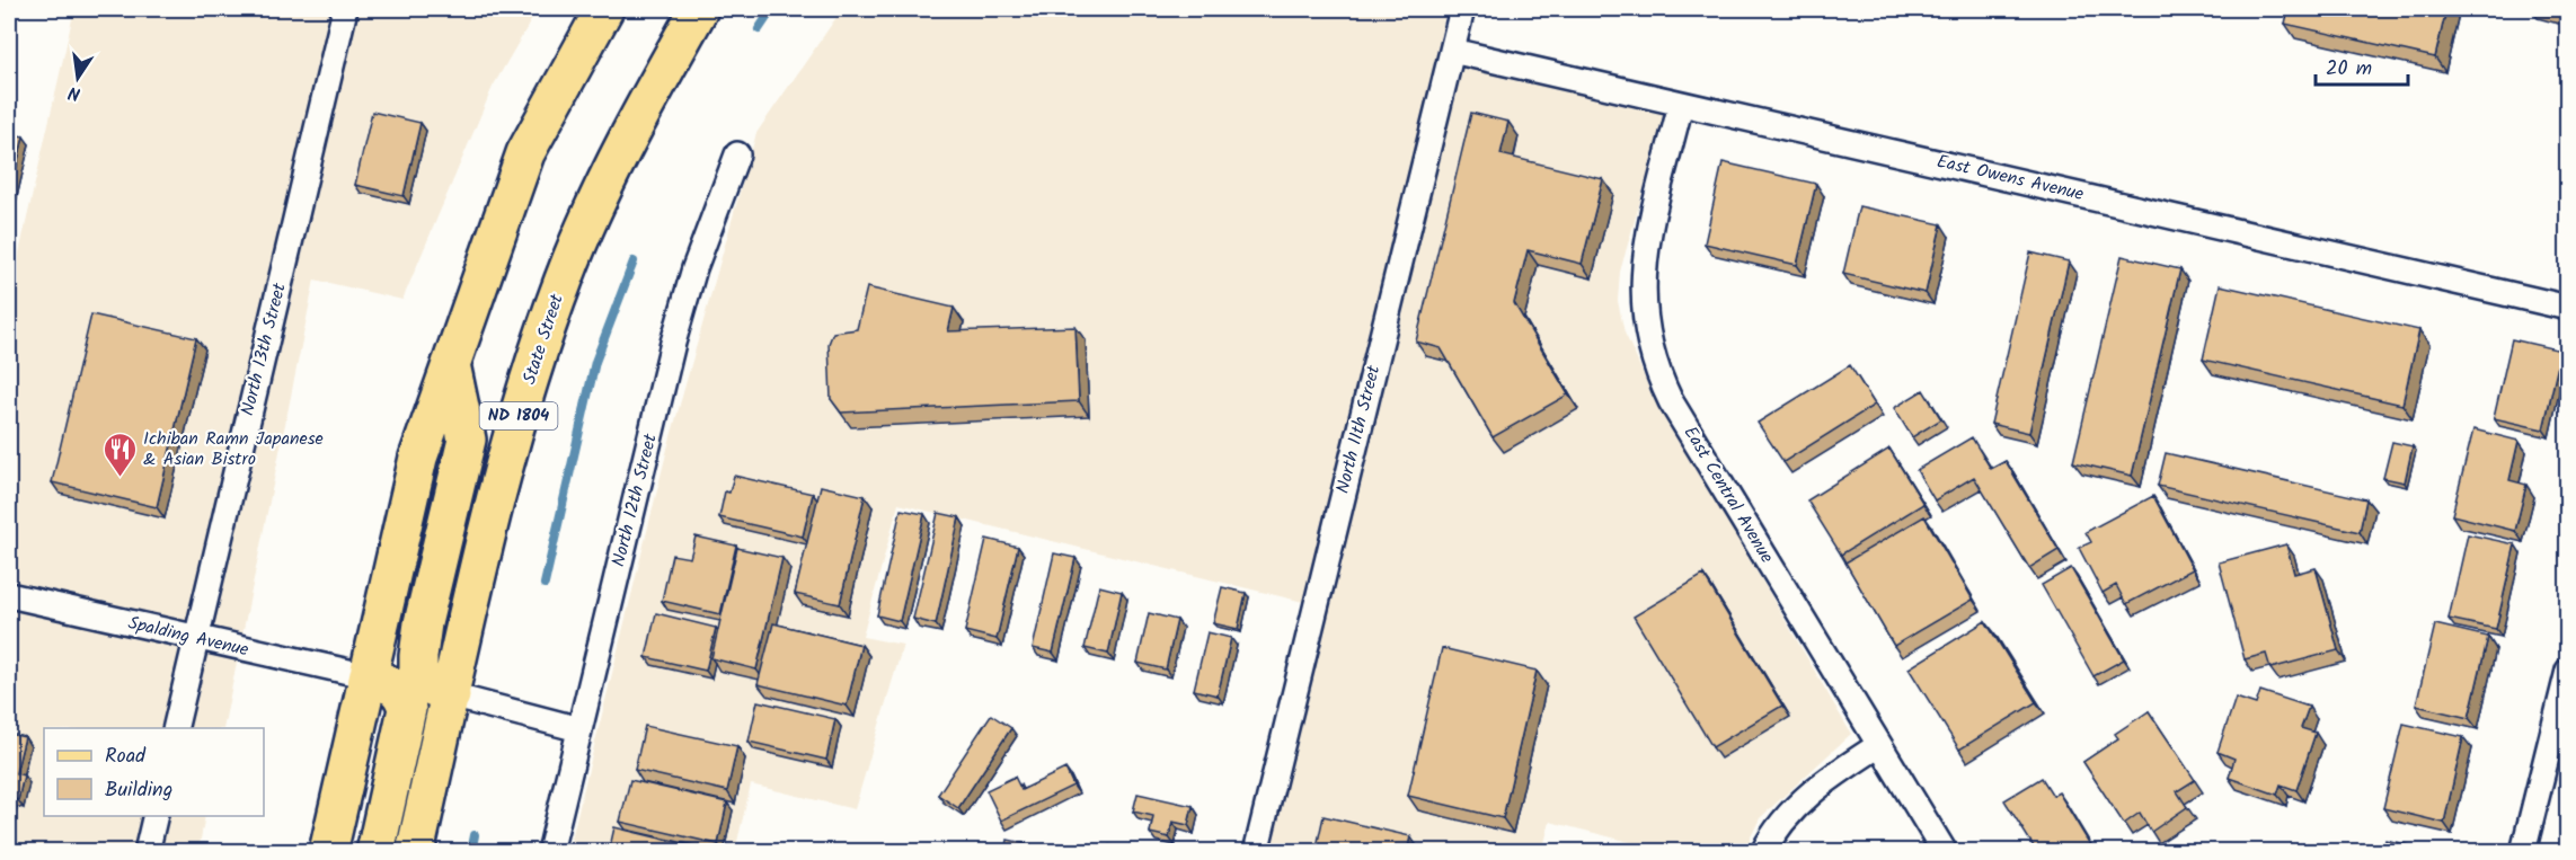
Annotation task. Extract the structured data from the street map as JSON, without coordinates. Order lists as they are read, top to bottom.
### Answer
{
  "streets": {
    "main road": ["State Street", "ND 1804"],
    "street": [
      "East Owens Avenue",
      "North 13th Street",
      "North 11th Street",
      "East Central Avenue",
      "North 12th Street",
      "Spalding Avenue"
    ]
  },
  "crossings": [
    ["East Owens Avenue", "North 11th Street"],
    ["East Owens Avenue", "East Central Avenue"],
    ["North 13th Street", "Spalding Avenue"]
  ],
  "places": {
    "restaurant": ["Ichiban Ramn Japanese & Asian Bistro"]
  },
  "legend": ["Road", "Building"],
  "scale_bar": "20 m",
  "north": "bottom"
}
